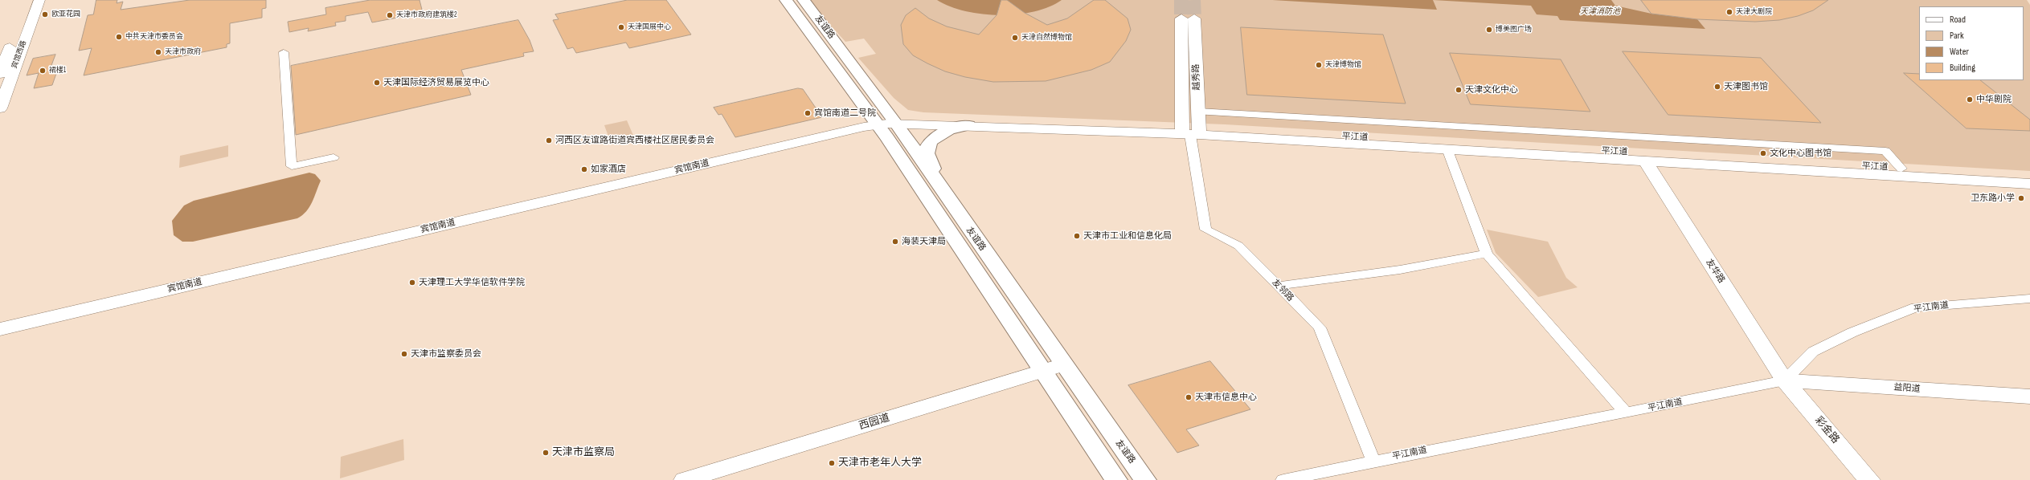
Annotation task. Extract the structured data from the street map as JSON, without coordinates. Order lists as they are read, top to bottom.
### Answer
{
  "streets": {
    "main road": [
      "友谊路",
      "宾馆西路",
      "越秀路",
      "平江道",
      "宾馆南道",
      "友华路",
      "益阳道",
      "西园道",
      "彩金路"
    ],
    "street": ["友邻路", "平江南道"]
  },
  "crossings": [
    ["友谊路", "宾馆南道"],
    ["友谊路", "西园道"],
    ["越秀路", "平江道"],
    ["越秀路", "友邻路"],
    ["平江道", "友华路"],
    ["平江道", "友邻路"],
    ["友华路", "平江南道"],
    ["友华路", "益阳道"],
    ["友华路", "彩金路"],
    ["友邻路", "平江南道"],
    ["平江南道", "益阳道"],
    ["平江南道", "彩金路"],
    ["益阳道", "彩金路"]
  ],
  "water": ["天津消防池"],
  "places": [
    "天津大剧院",
    "欧亚花园",
    "天津市政府建筑楼2",
    "天津国展中心",
    "博美图广场",
    "中共天津市委员会",
    "天津自然博物馆",
    "天津市政府",
    "天津博物馆",
    "裙楼1",
    "天津国际经济贸易展览中心",
    "天津图书馆",
    "天津文化中心",
    "中华剧院",
    "宾馆南道二号院",
    "河西区友谊路街道宾西楼社区居民委员会",
    "文化中心图书馆",
    "如家酒店",
    "卫东路小学",
    "天津市工业和信息化局",
    "海装天津局",
    "天津理工大学华信软件学院",
    "天津市监察委员会",
    "天津市信息中心",
    "天津市监察局",
    "天津市老年人大学"
  ],
  "legend": [
    "Road",
    "Park",
    "Water",
    "Building"
  ]
}
